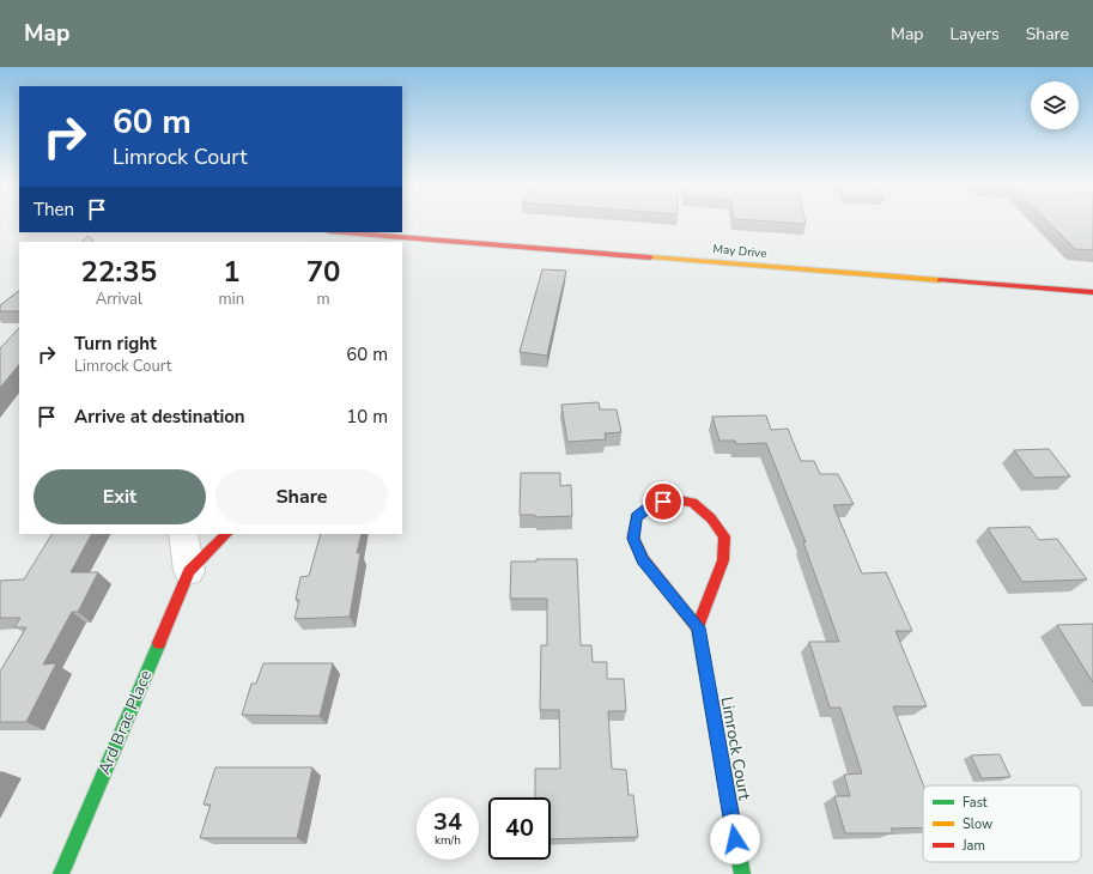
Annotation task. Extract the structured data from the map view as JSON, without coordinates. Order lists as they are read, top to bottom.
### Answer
{
  "streets": {
    "street": ["May Drive", "Ard Brac Place", "Limrock Court"]
  },
  "legend": ["Fast", "Slow", "Jam"],
  "page": {
    "header": "Map",
    "nav": ["Map", "Layers", "Share"],
    "turn": ["60 m", "Limrock Court"],
    "then": "Then",
    "eta": [
      "22:35",
      "Arrival",
      "1",
      "min",
      "70",
      "m"
    ],
    "list": [
      {
        "name": "Turn right",
        "note": "Limrock Court",
        "value": "60 m"
      },
      {
        "name": "Arrive at destination",
        "value": "10 m"
      }
    ],
    "buttons": ["Exit", "Share"],
    "speed": "34 km/h",
    "limit": "40"
  }
}
